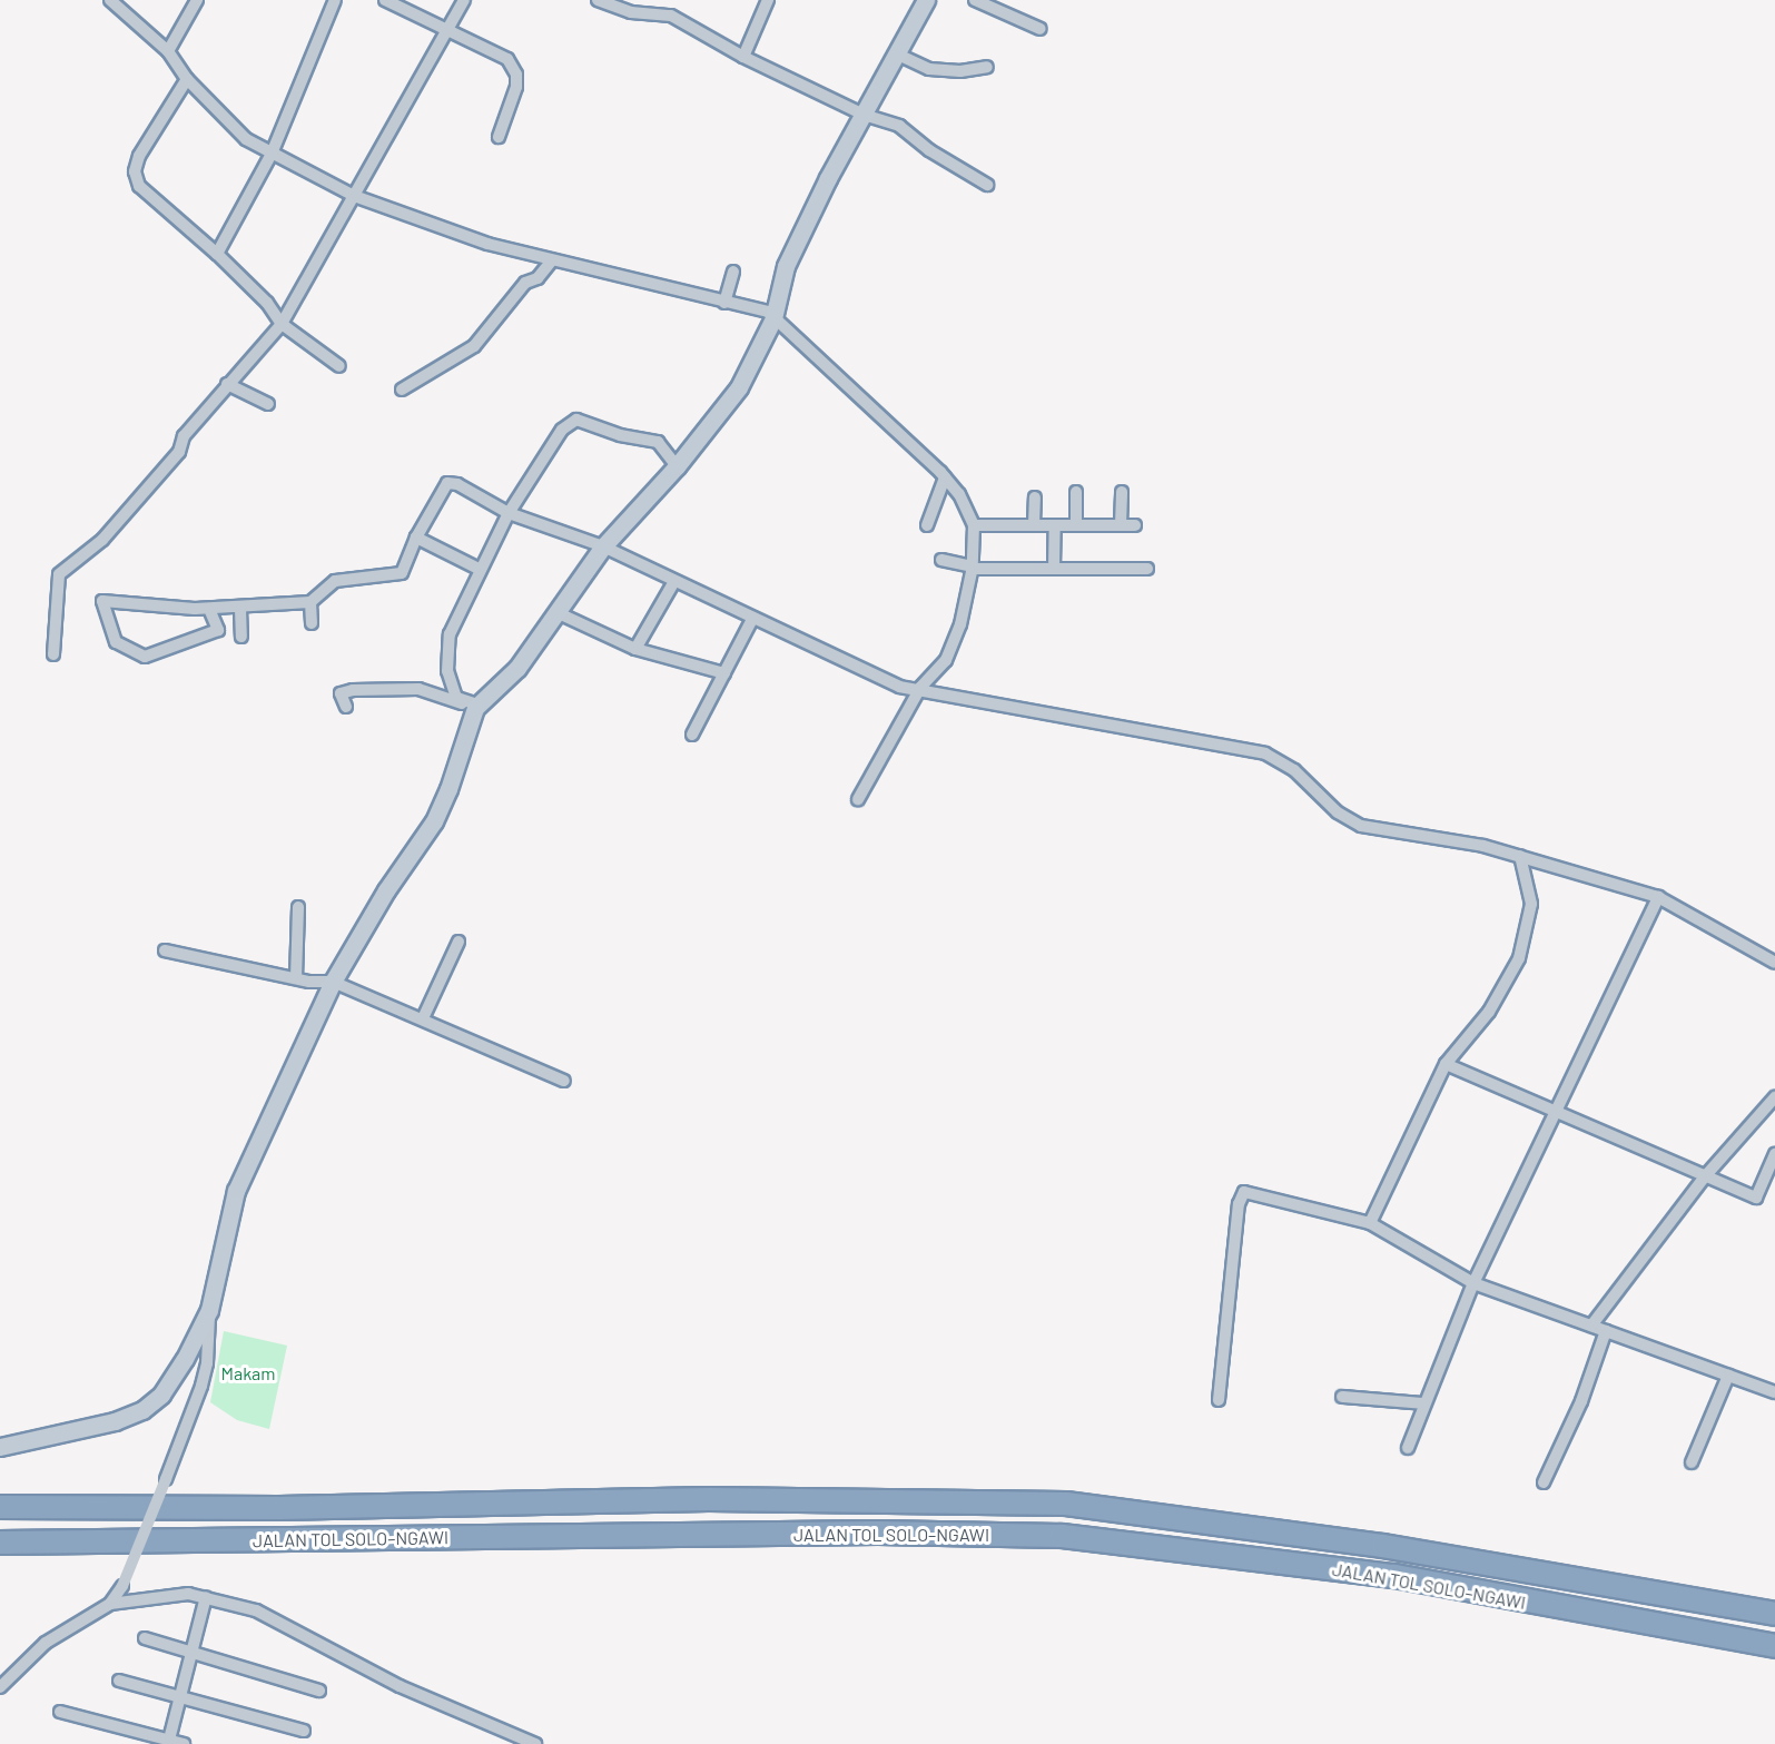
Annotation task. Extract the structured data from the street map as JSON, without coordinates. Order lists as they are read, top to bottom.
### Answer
{
  "streets": {
    "highway": ["JALAN TOL SOLO–NGAWI"]
  },
  "parks": ["Makam"]
}
